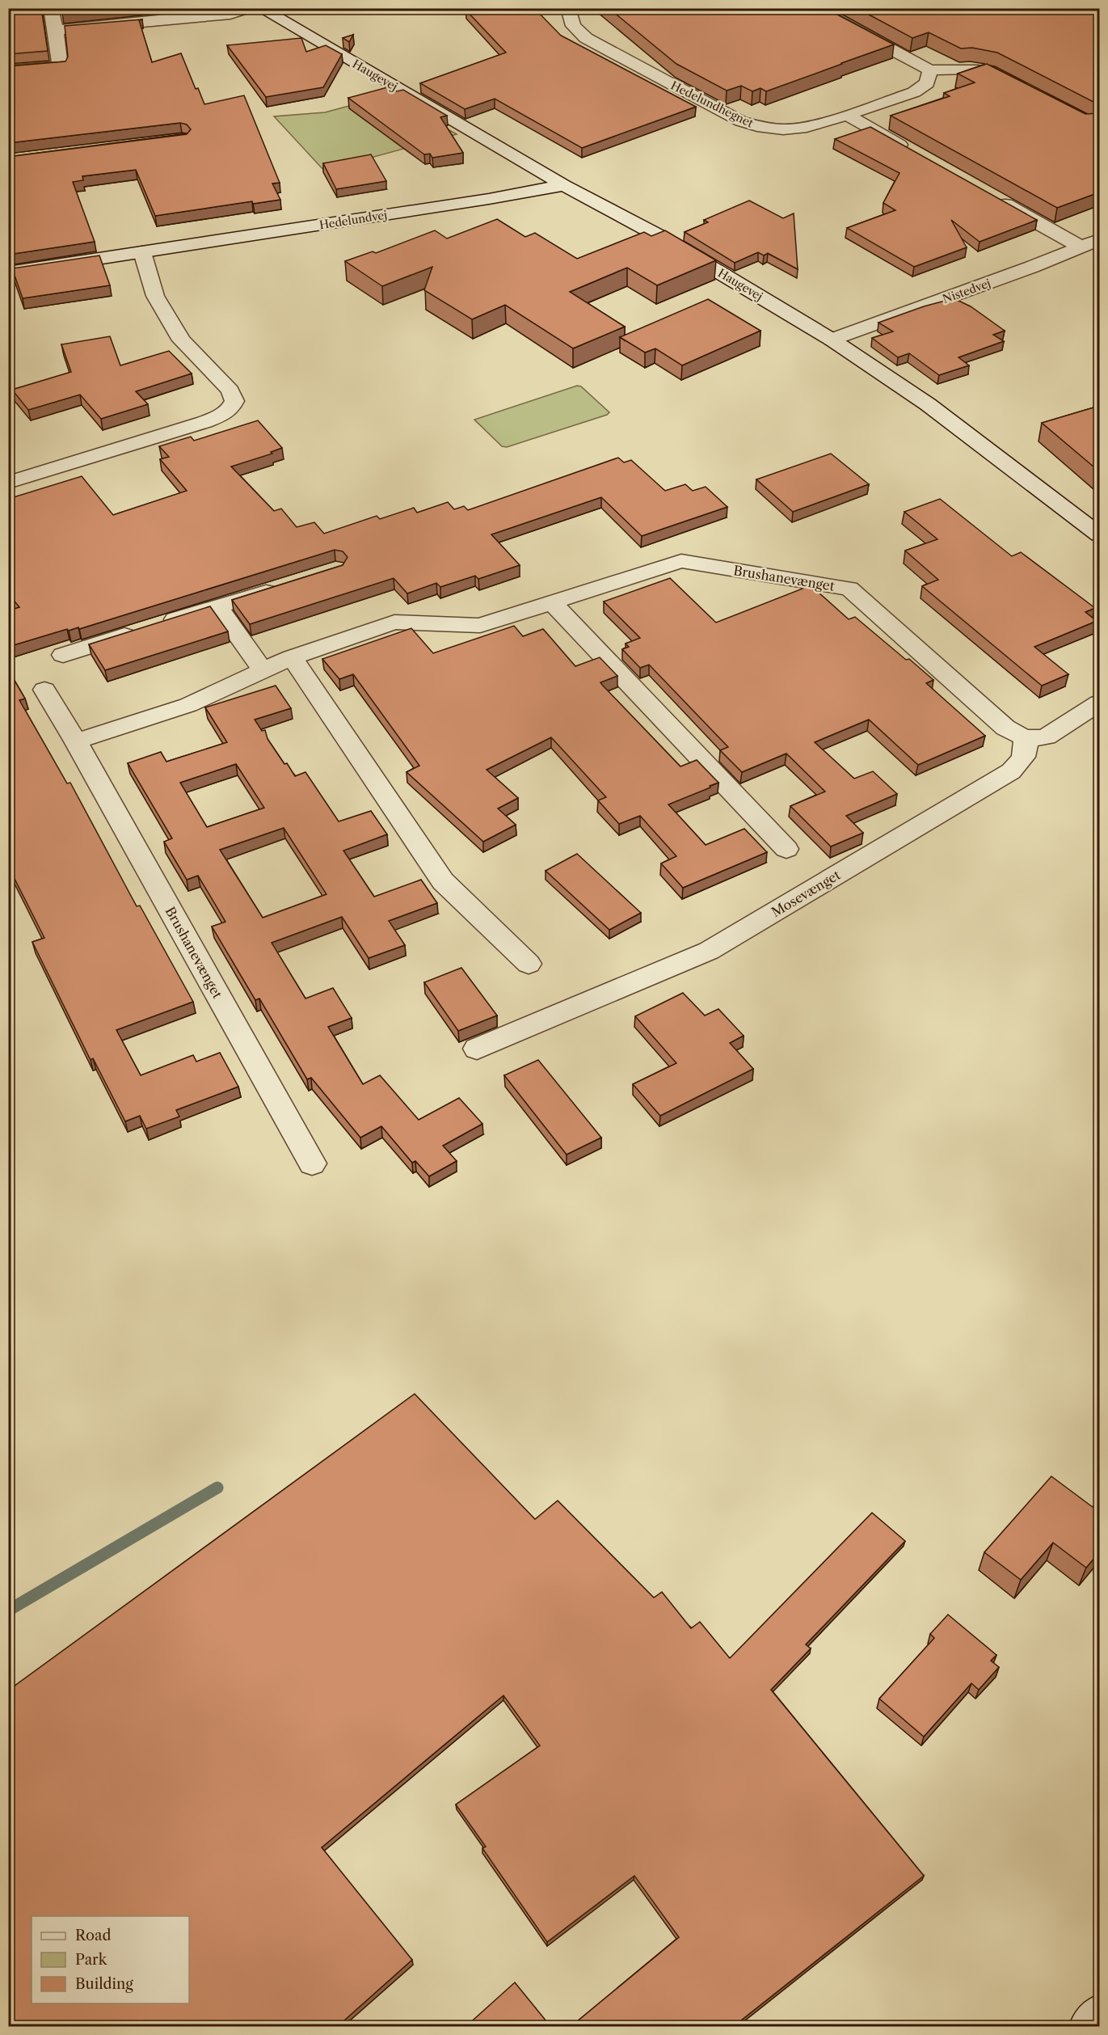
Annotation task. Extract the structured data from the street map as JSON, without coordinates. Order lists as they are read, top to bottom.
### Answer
{
  "streets": {
    "street": [
      "Haugevej",
      "Hedelundhegnet",
      "Hedelundvej",
      "Nistedvej",
      "Brushanevænget",
      "Mosevænget"
    ]
  },
  "crossings": [
    ["Haugevej", "Hedelundvej"],
    ["Haugevej", "Nistedvej"],
    ["Brushanevænget", "Mosevænget"]
  ],
  "legend": ["Road", "Park", "Building"]
}
